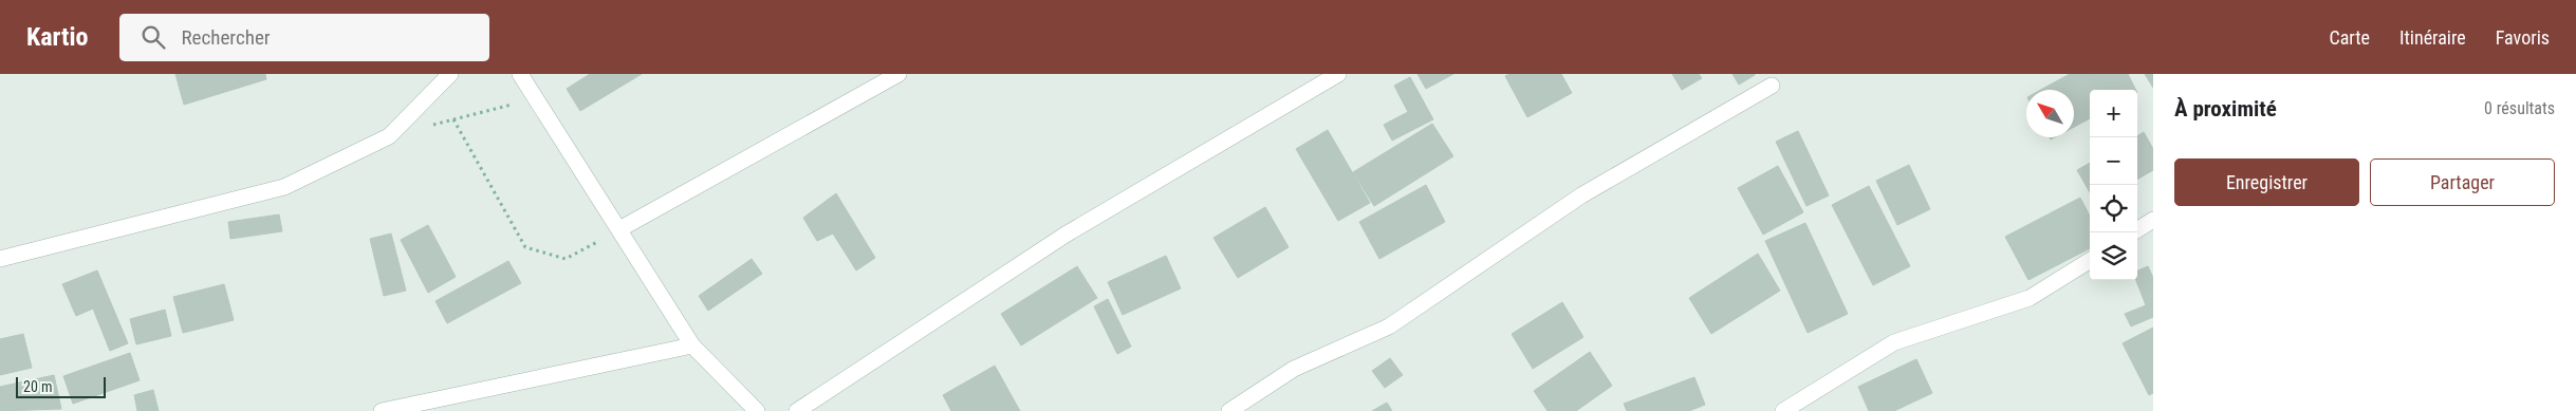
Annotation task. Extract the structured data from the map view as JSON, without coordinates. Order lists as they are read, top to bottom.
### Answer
{
  "scale_bar": "20 m",
  "north": "top left",
  "page": {
    "header": "Kartio",
    "search": "Rechercher",
    "nav": ["Carte", "Itinéraire", "Favoris"],
    "heading": ["À proximité", "0 résultats"],
    "map_buttons": ["+", "−"],
    "buttons": ["Enregistrer", "Partager"],
    "scale": "20 m"
  }
}
